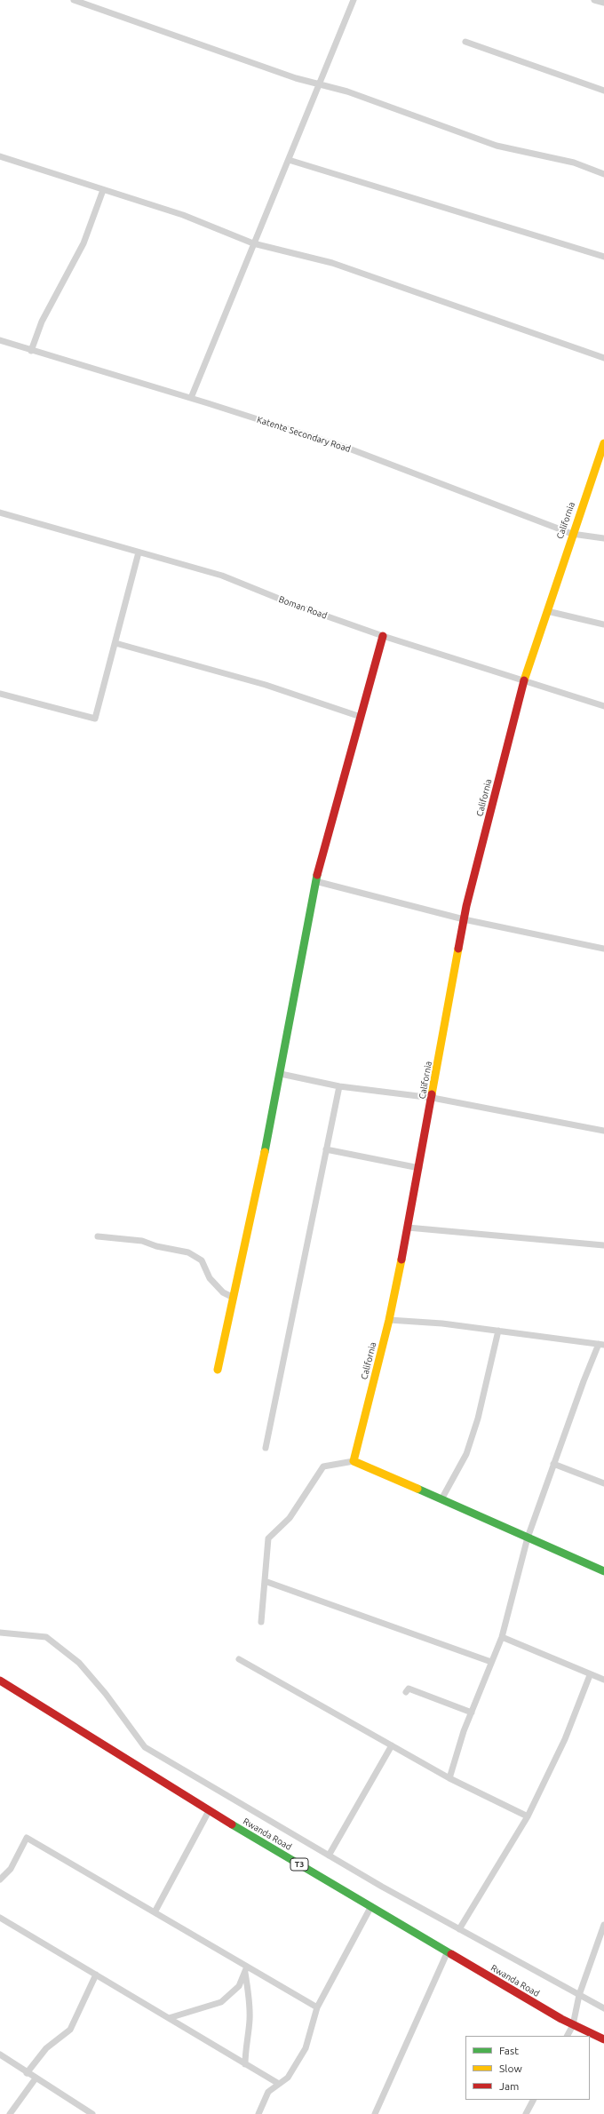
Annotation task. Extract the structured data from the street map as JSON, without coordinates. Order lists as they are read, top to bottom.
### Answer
{
  "streets": {
    "main road": ["California", "Rwanda Road", "T3"],
    "street": ["Katente Secondary Road", "Boman Road"]
  },
  "crossings": [
    ["Katente Secondary Road", "California"],
    ["California", "Boman Road"]
  ],
  "legend": ["Fast", "Slow", "Jam"]
}
